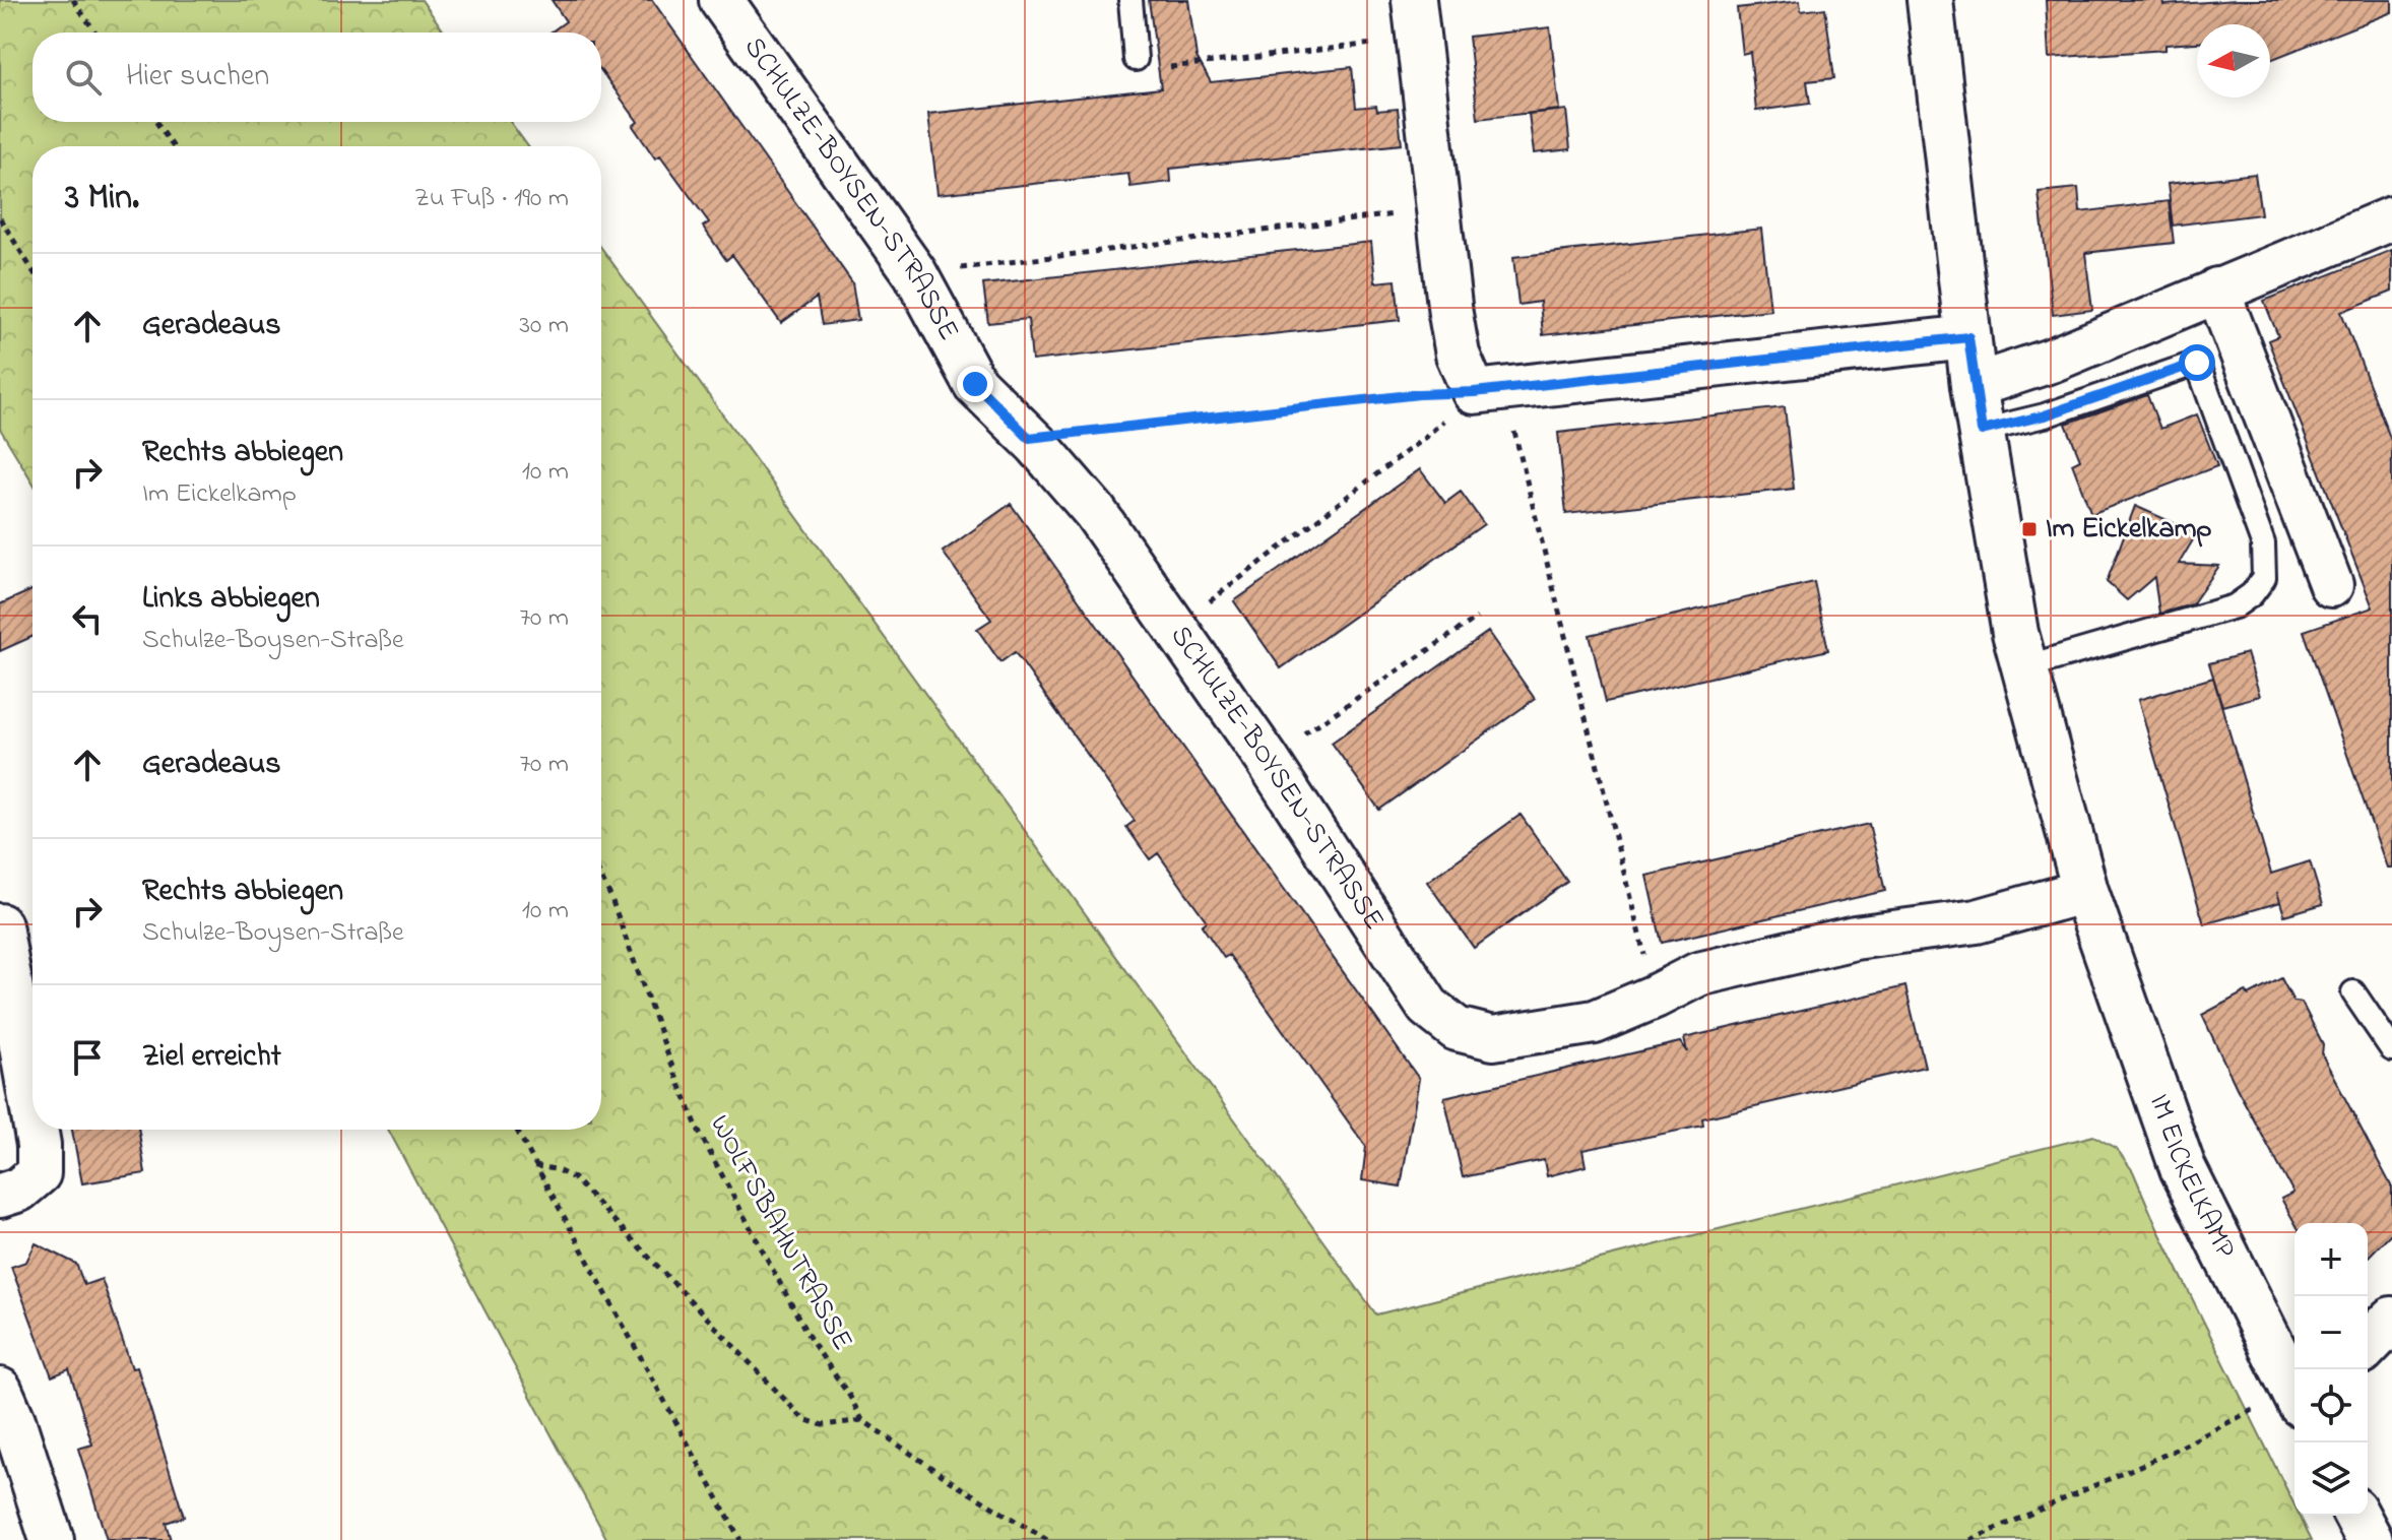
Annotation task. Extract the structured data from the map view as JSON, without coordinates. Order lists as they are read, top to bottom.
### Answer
{
  "streets": {
    "street": ["SCHULZE-BOYSEN-STRASSE", "IM EICKELKAMP"],
    "path": ["WOLFSBAHNTRASSE"]
  },
  "crossings": [
    ["SCHULZE-BOYSEN-STRASSE", "IM EICKELKAMP"]
  ],
  "places": {
    "transit": ["Im Eickelkamp"]
  },
  "north": "left",
  "page": {
    "search": "Hier suchen",
    "heading": ["3 Min.", "Zu Fuß · 190 m"],
    "list": [
      ["Geradeaus", "30 m"],
      ["Rechts abbiegen", "Im Eickelkamp", "10 m"],
      ["Links abbiegen", "Schulze-Boysen-Straße", "70 m"],
      ["Geradeaus", "70 m"],
      ["Rechts abbiegen", "Schulze-Boysen-Straße", "10 m"],
      "Ziel erreicht"
    ],
    "map_buttons": ["+", "−"]
  }
}
